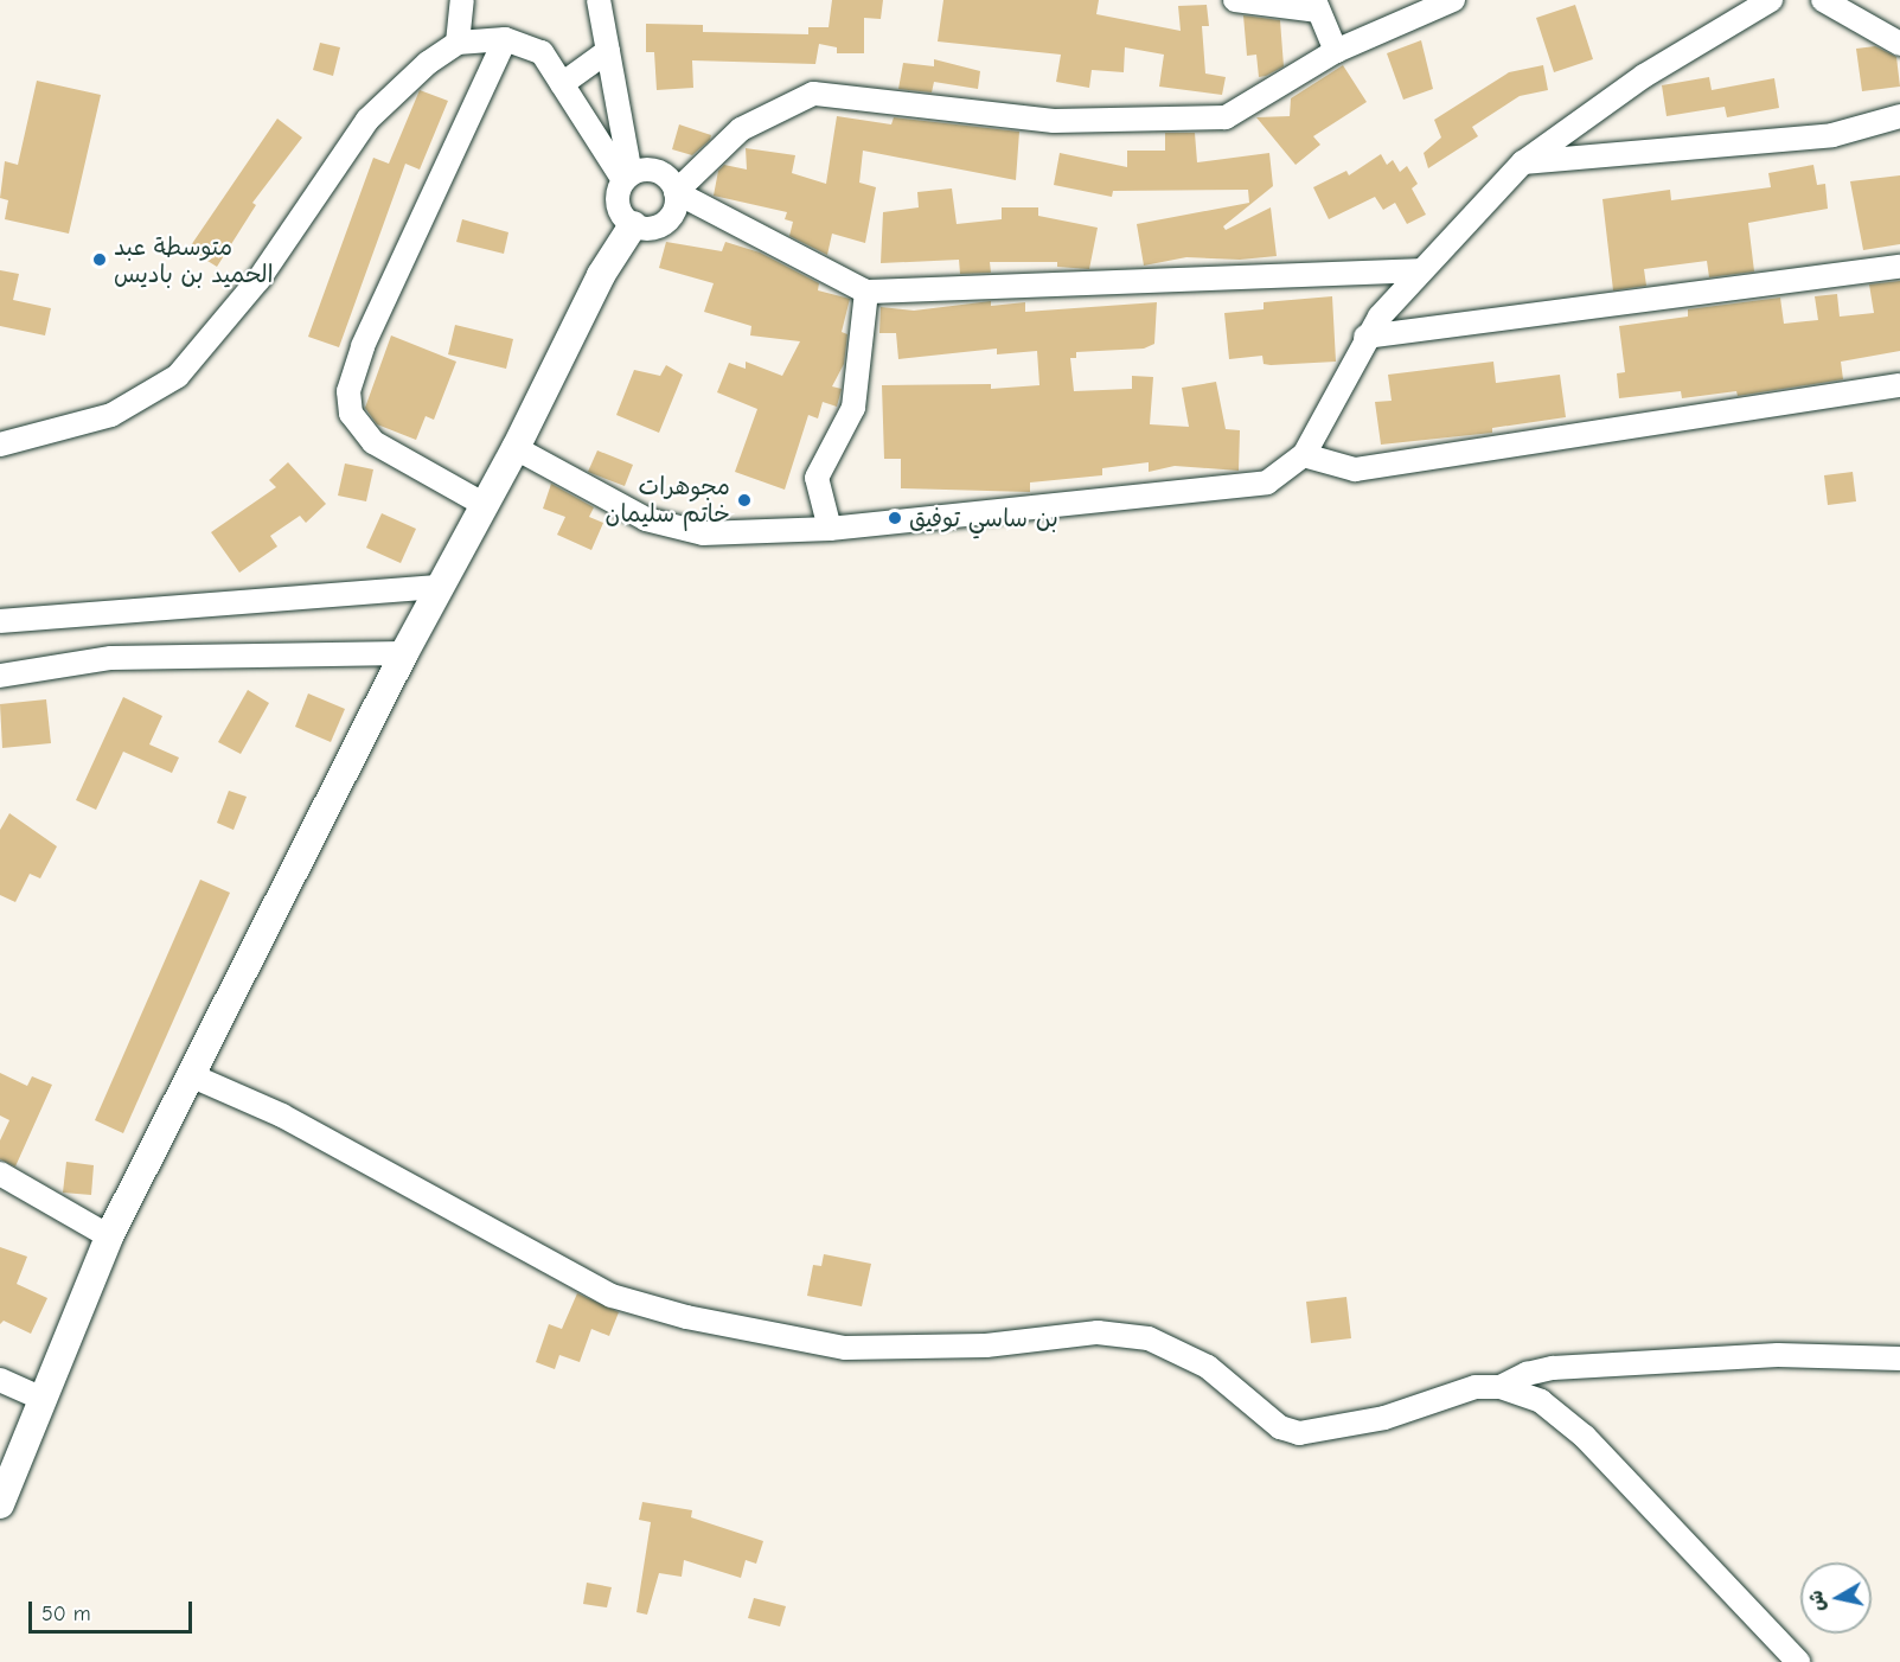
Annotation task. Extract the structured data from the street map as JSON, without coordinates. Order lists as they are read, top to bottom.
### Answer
{
  "places": ["متوسطة عبد الحميد بن باديس", "مجوهرات خاتم سليمان", "بن ساسي توفيق"],
  "scale_bar": "50 m",
  "north": "left"
}
